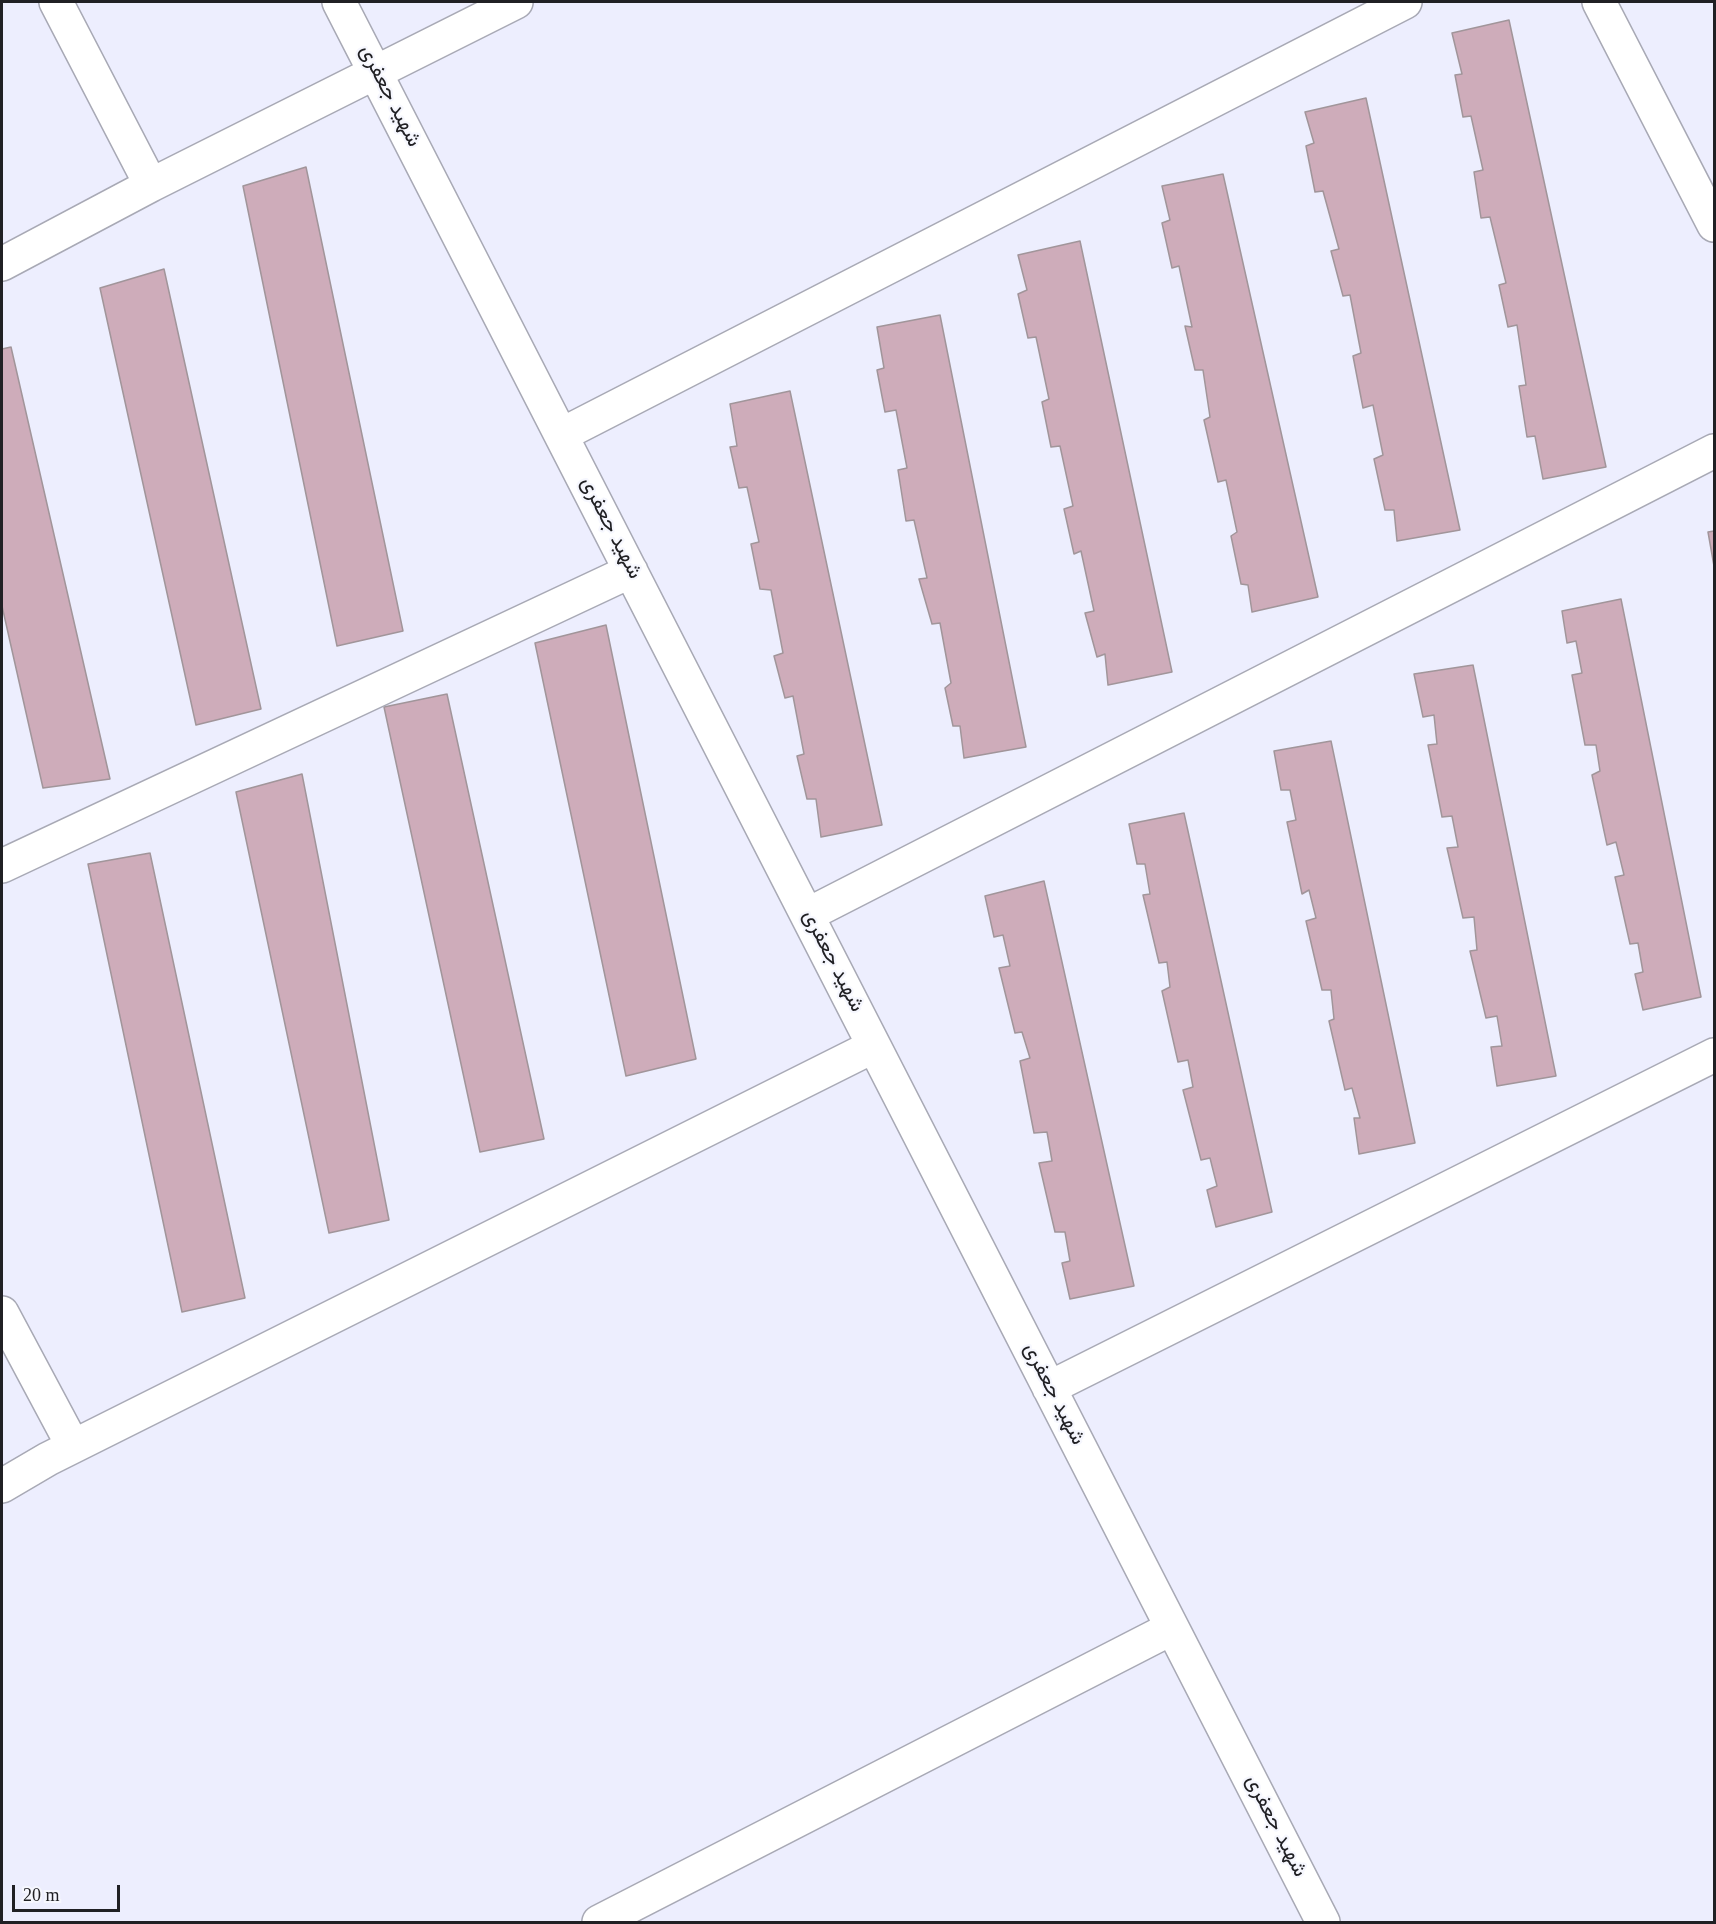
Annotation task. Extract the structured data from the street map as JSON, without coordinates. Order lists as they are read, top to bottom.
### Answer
{
  "streets": {
    "street": ["شهید جعفری"]
  },
  "scale_bar": "20 m"
}
